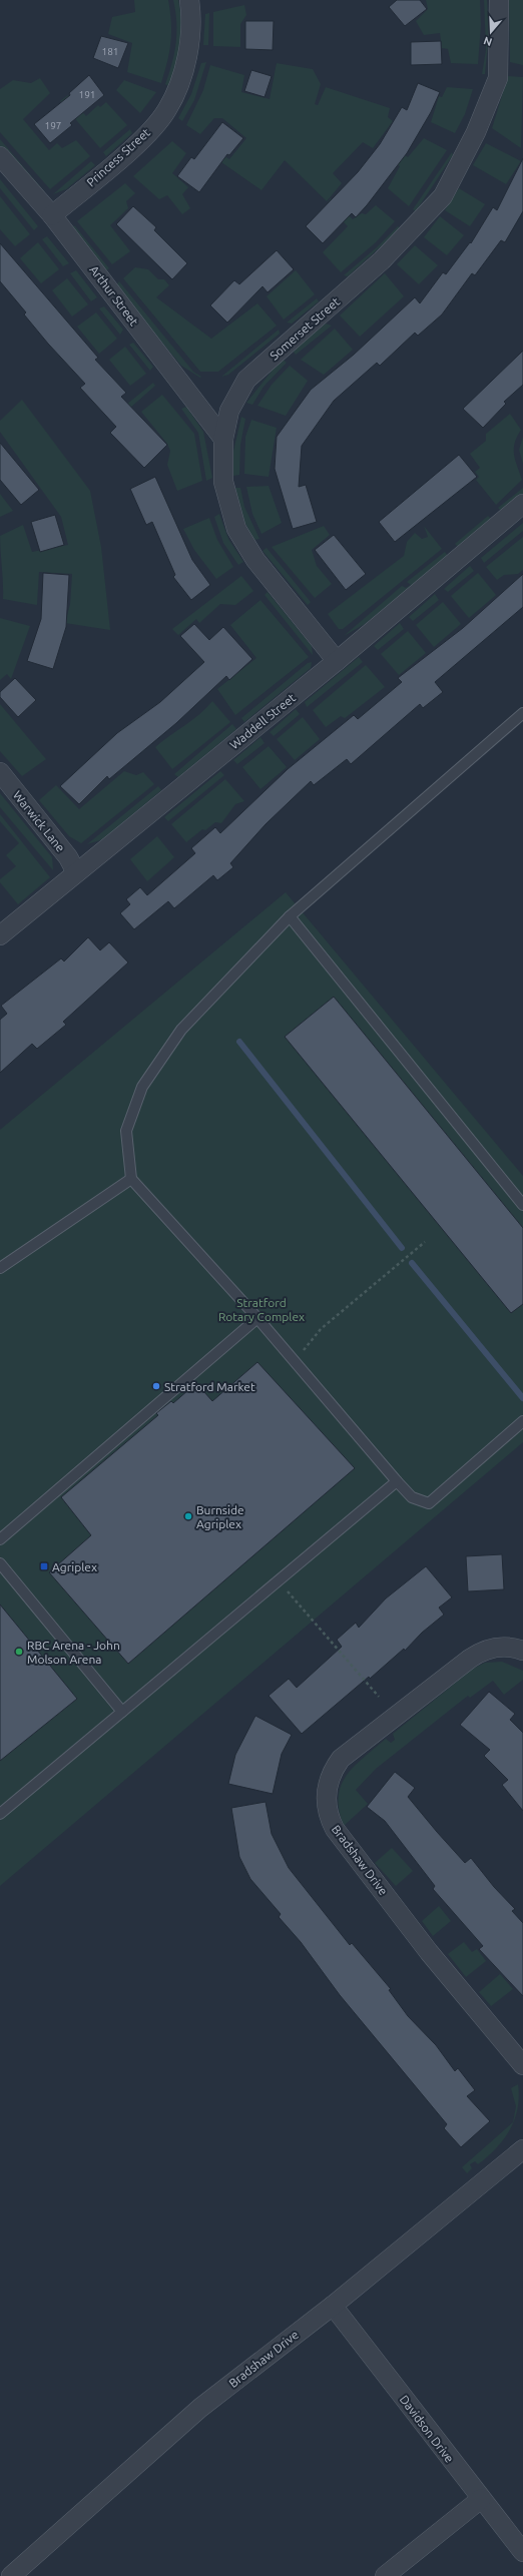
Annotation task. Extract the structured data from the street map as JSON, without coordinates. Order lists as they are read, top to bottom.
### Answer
{
  "streets": {
    "street": [
      "Princess Street",
      "Arthur Street",
      "Somerset Street",
      "Waddell Street",
      "Warwick Lane",
      "Bradshaw Drive",
      "Davidson Drive"
    ]
  },
  "crossings": [
    ["Princess Street", "Arthur Street"],
    ["Arthur Street", "Somerset Street"],
    ["Somerset Street", "Waddell Street"],
    ["Waddell Street", "Warwick Lane"],
    ["Bradshaw Drive", "Davidson Drive"]
  ],
  "parks": ["Stratford Rotary Complex"],
  "places": {
    "other": ["Stratford Market", "Burnside Agriplex", "RBC Arena - John Molson Arena"],
    "transit": ["Agriplex"]
  },
  "house_numbers": ["181", "191", "197"],
  "north": "bottom"
}
